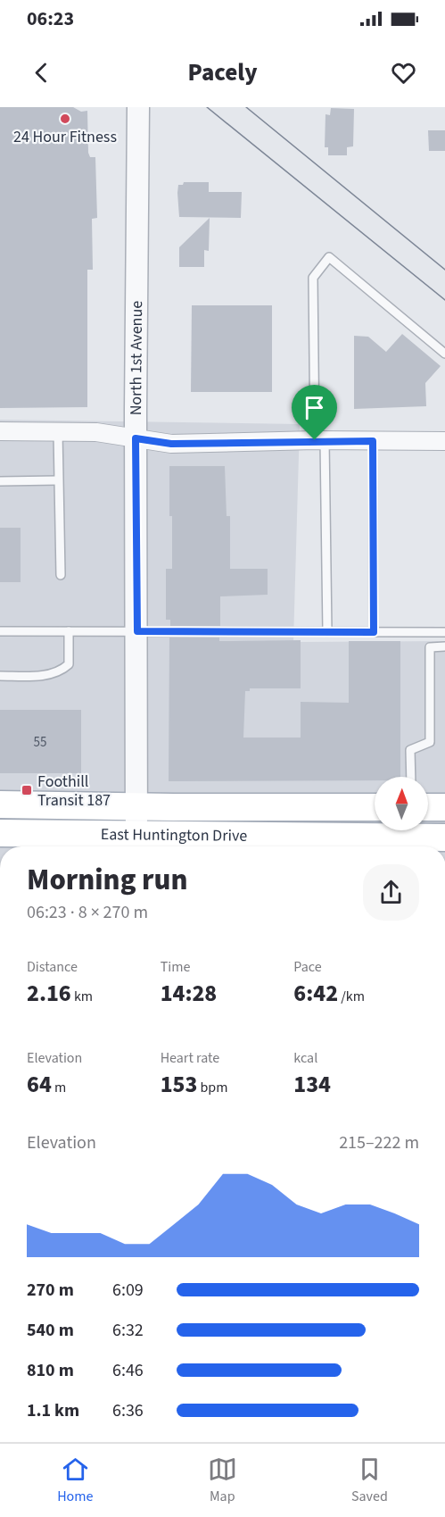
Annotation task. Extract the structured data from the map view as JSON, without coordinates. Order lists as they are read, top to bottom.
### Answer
{
  "streets": {
    "main road": ["East Huntington Drive"],
    "street": ["North 1st Avenue"]
  },
  "crossings": [
    ["North 1st Avenue", "East Huntington Drive"]
  ],
  "places": {
    "other": ["24 Hour Fitness"],
    "transit": ["Foothill Transit 187"]
  },
  "house_numbers": ["55"],
  "north": "top",
  "page": {
    "status": "06:23",
    "header": "Pacely",
    "heading": ["Morning run", "06:23 · 8 × 270 m"],
    "stats": [
      ["Distance", "2.16 km"],
      ["Time", "14:28"],
      ["Pace", "6:42 /km"],
      ["Elevation", "64 m"],
      ["Heart rate", "153 bpm"],
      ["kcal", "134"]
    ],
    "chart": ["Elevation", "215–222 m"],
    "list": [
      {
        "name": "270 m",
        "note": "6:09"
      },
      {
        "name": "540 m",
        "note": "6:32"
      },
      {
        "name": "810 m",
        "note": "6:46"
      },
      {
        "name": "1.1 km",
        "note": "6:36"
      }
    ],
    "tabs": ["Home", "Map", "Saved"]
  }
}
